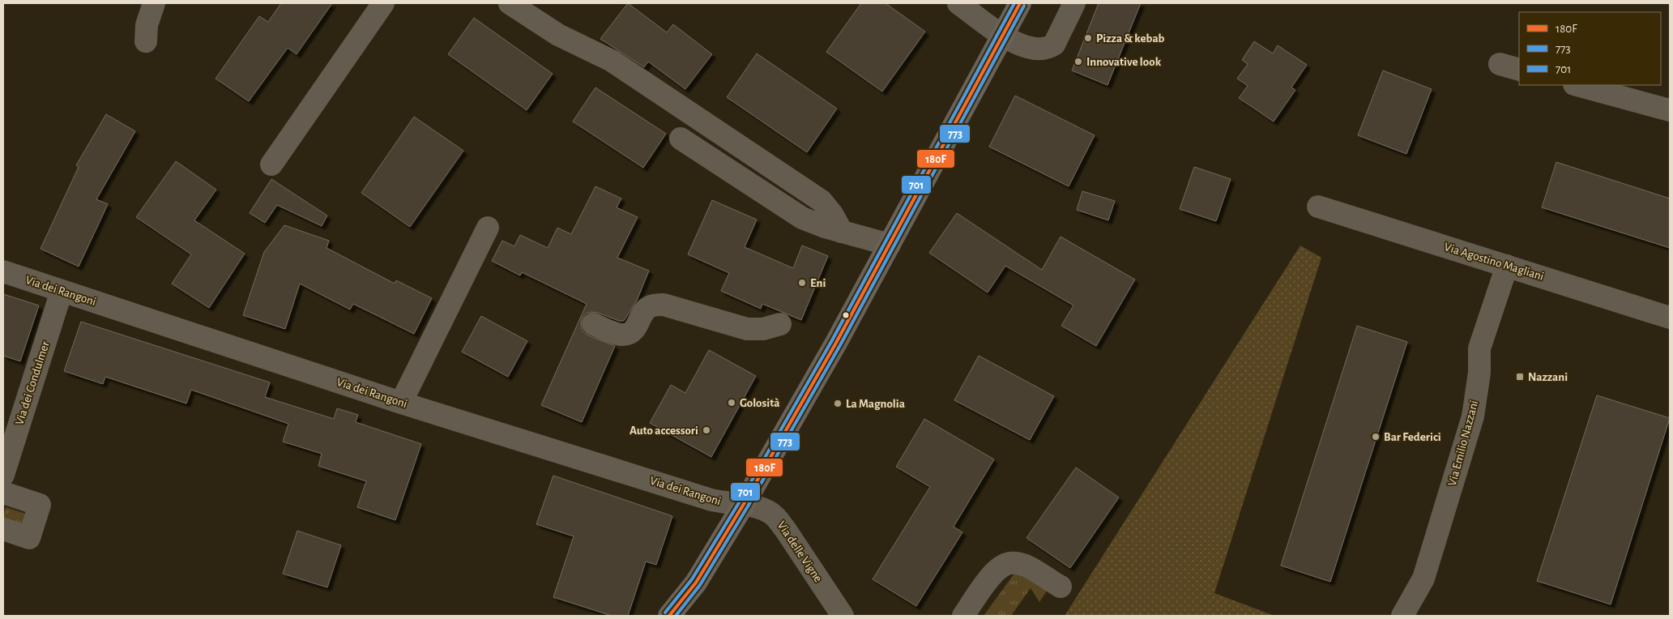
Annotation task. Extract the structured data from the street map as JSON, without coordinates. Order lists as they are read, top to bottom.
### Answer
{
  "streets": {
    "street": [
      "Via Agostino Magliani",
      "Via dei Rangoni",
      "Via dei Condulmer",
      "Via Emilio Nazzani",
      "Via delle Vigne"
    ]
  },
  "crossings": [
    ["Via Agostino Magliani", "Via Emilio Nazzani"],
    ["Via dei Rangoni", "Via dei Condulmer"],
    ["Via dei Rangoni", "Via delle Vigne"]
  ],
  "places": {
    "other": [
      "Pizza & kebab",
      "Innovative look",
      "Eni",
      "Golosità",
      "La Magnolia",
      "Auto accessori",
      "Bar Federici"
    ],
    "transit": ["Nazzani"]
  },
  "lines": ["transit line 180F", "transit line 701", "transit line 773"],
  "legend": ["180F", "773", "701"]
}
